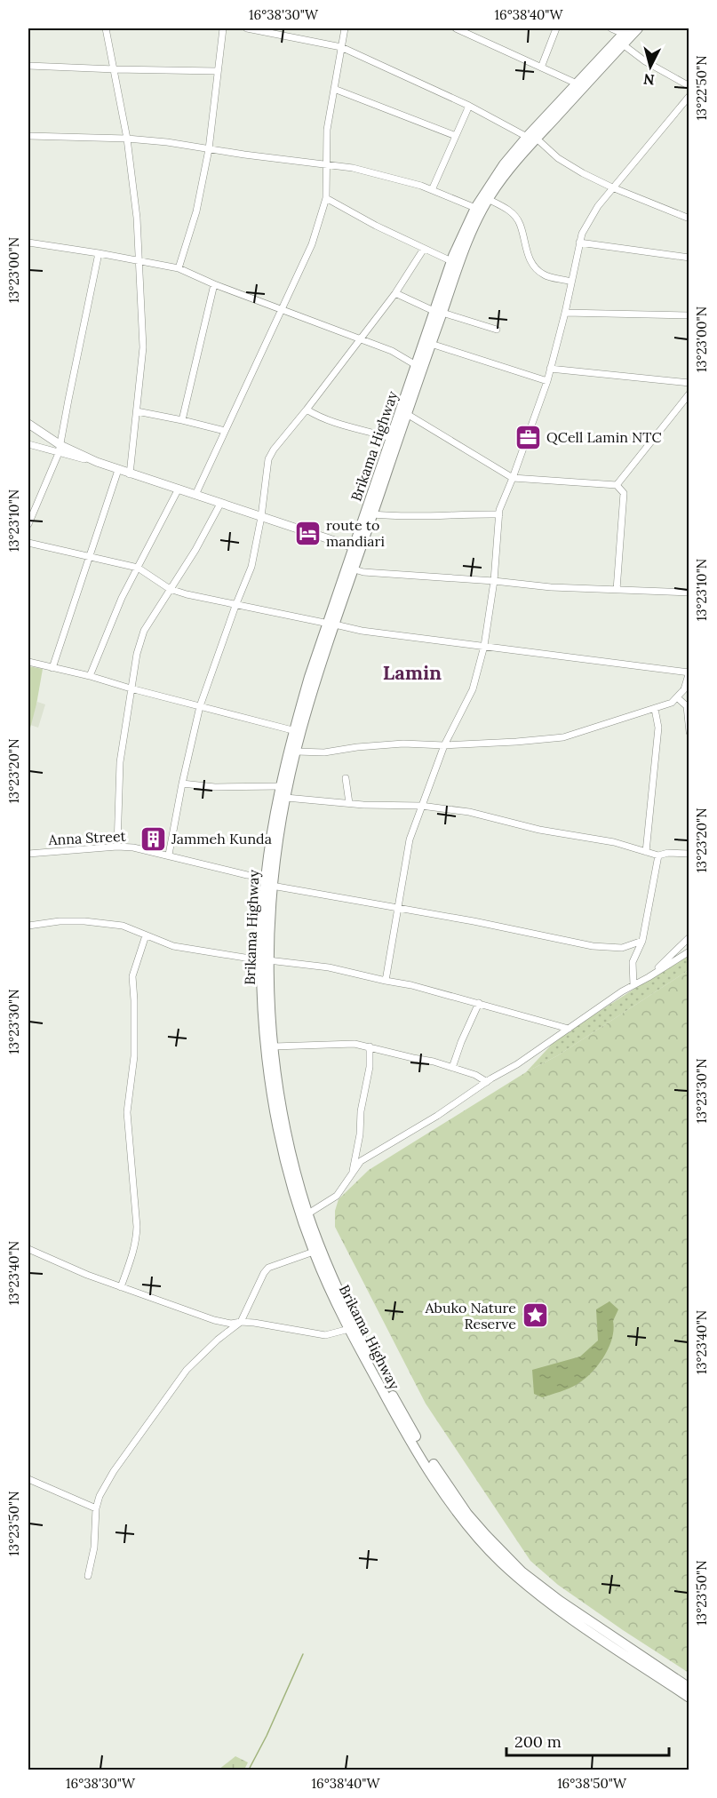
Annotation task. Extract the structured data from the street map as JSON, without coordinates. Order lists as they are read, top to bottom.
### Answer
{
  "streets": {
    "highway": ["Brikama Highway"],
    "street": ["Anna Street"]
  },
  "crossings": [
    ["Brikama Highway", "Anna Street"]
  ],
  "districts": ["Lamin"],
  "places": {
    "office": ["QCell Lamin NTC"],
    "hotel": ["route to mandiari"],
    "building": ["Jammeh Kunda"],
    "place": ["Abuko Nature Reserve"]
  },
  "scale_bar": "200 m",
  "north": "bottom",
  "coordinates": [
    "16°38'30\"W",
    "16°38'40\"W",
    "13°22'50\"N",
    "13°23'00\"N",
    "13°23'10\"N",
    "13°23'20\"N",
    "13°23'30\"N",
    "13°23'40\"N",
    "13°23'50\"N",
    "16°38'50\"W"
  ]
}
